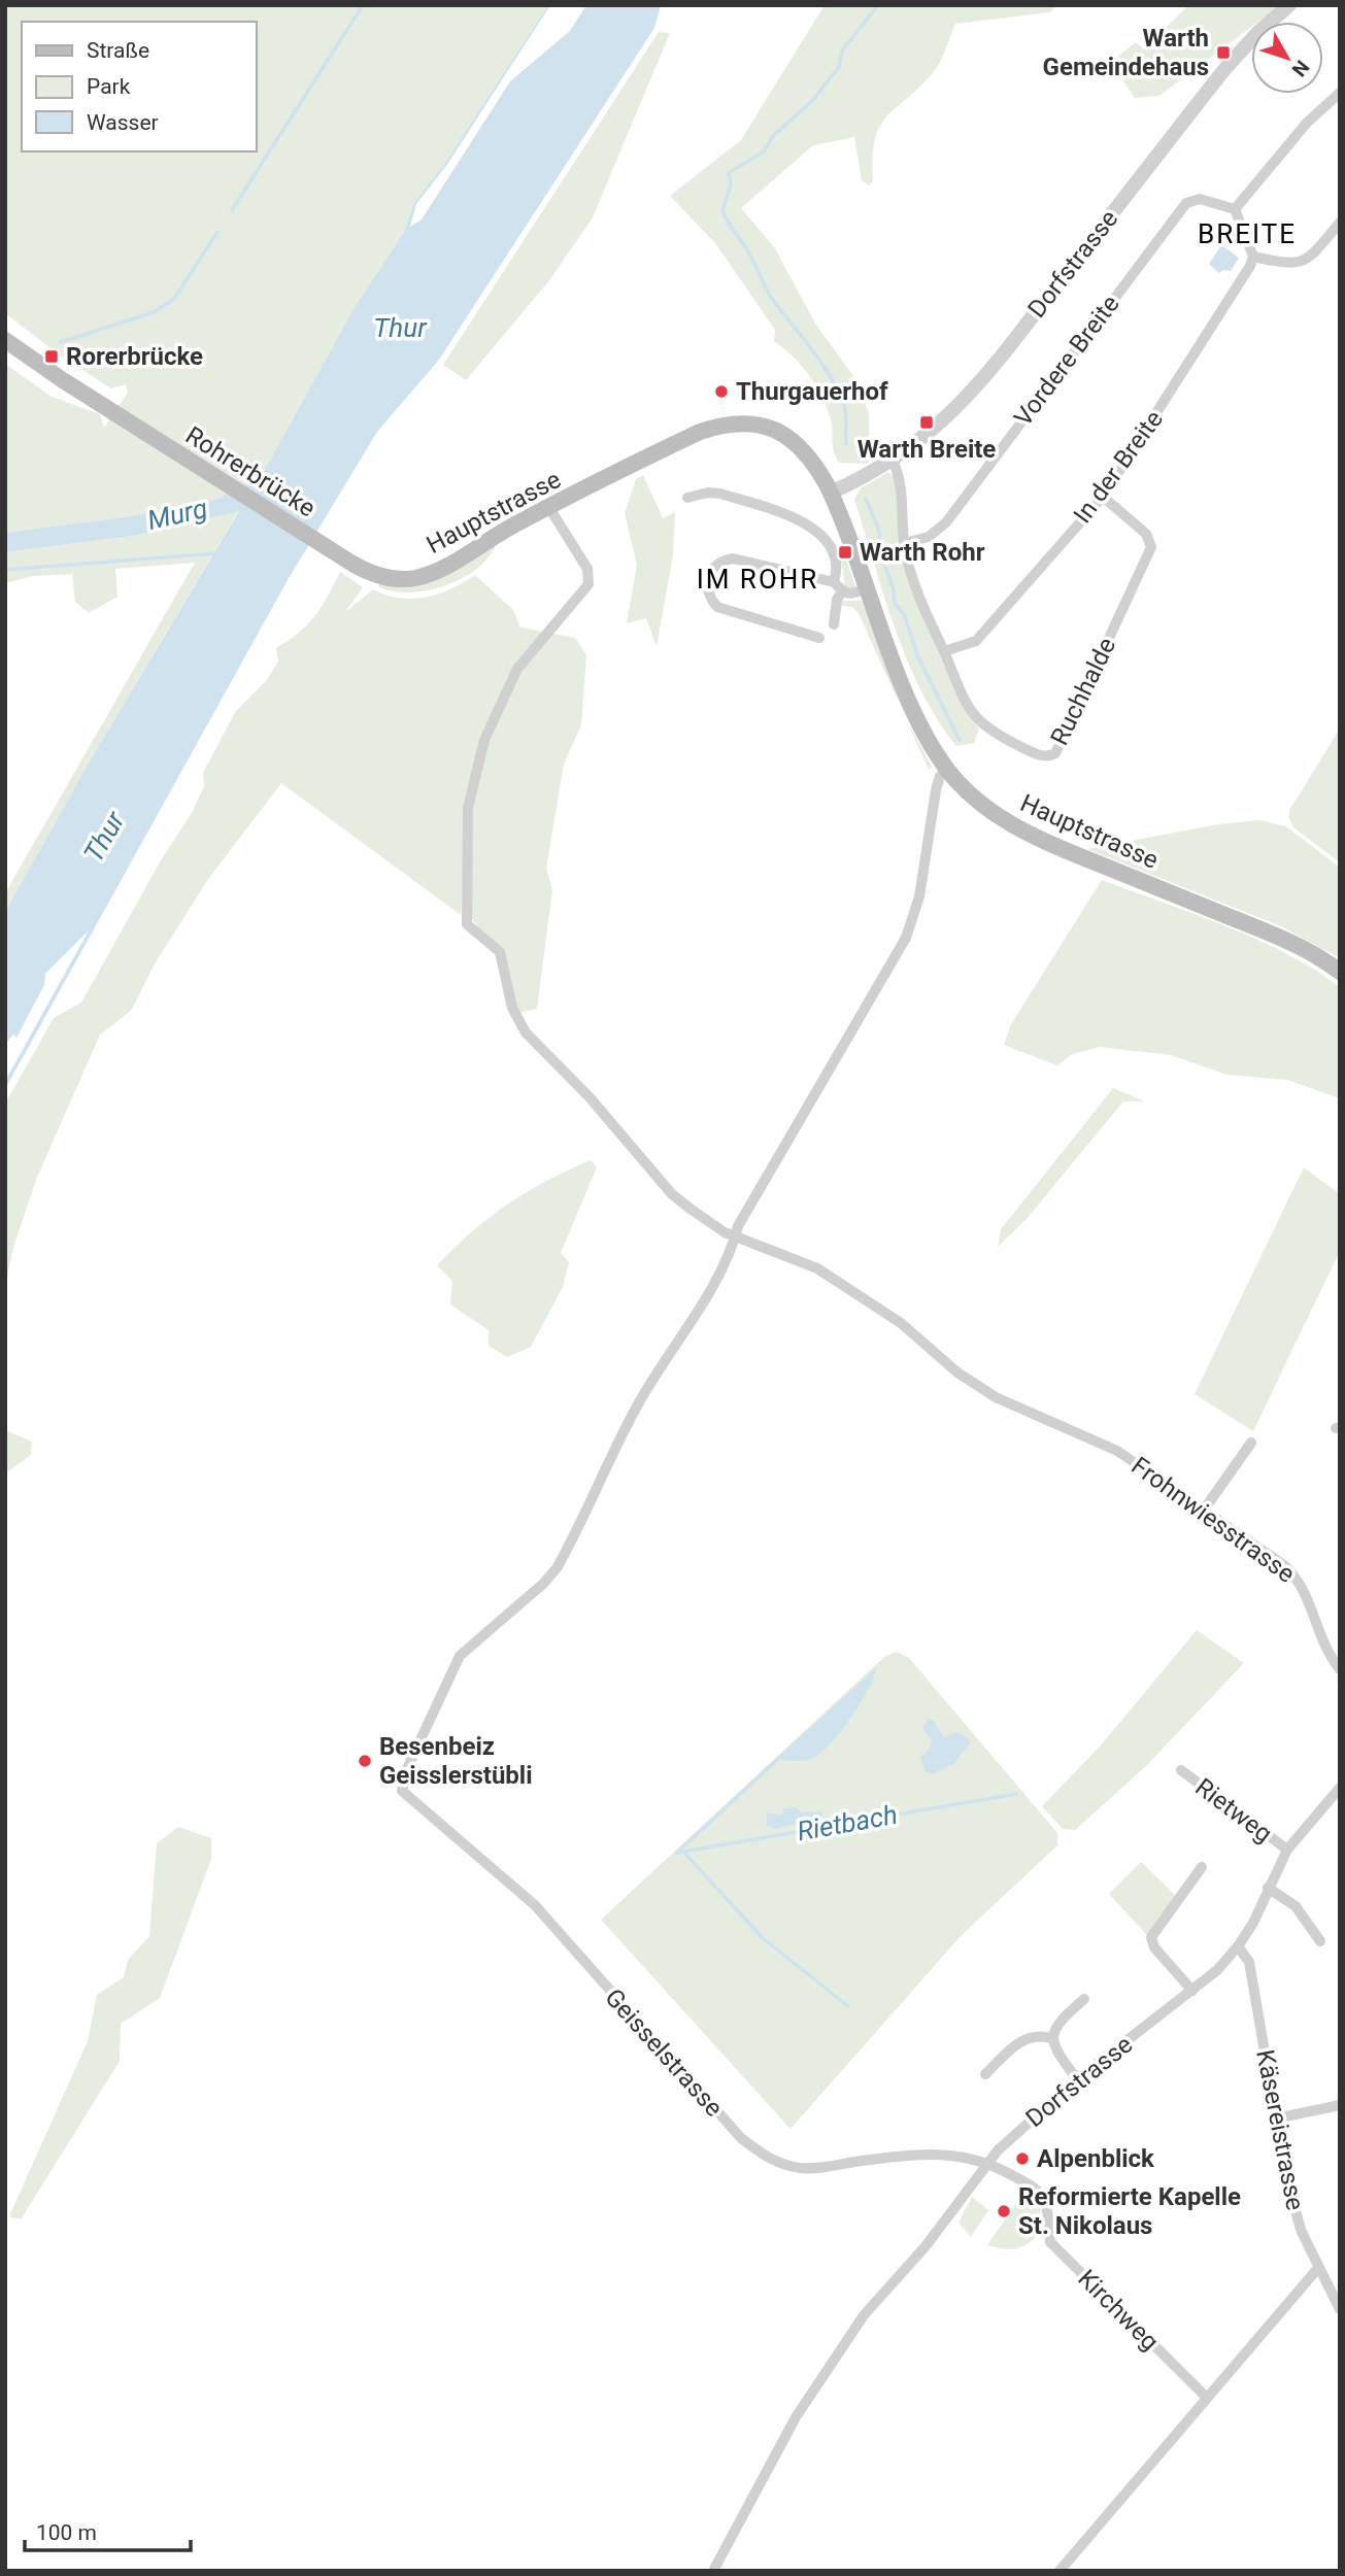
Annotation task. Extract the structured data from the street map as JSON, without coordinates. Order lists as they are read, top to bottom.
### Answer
{
  "streets": {
    "main road": ["Rohrerbrücke", "Hauptstrasse"],
    "street": [
      "Dorfstrasse",
      "Vordere Breite",
      "In der Breite",
      "Ruchhalde",
      "Frohnwiesstrasse",
      "Rietweg",
      "Geisselstrasse",
      "Käsereistrasse",
      "Kirchweg"
    ]
  },
  "crossings": [
    ["Dorfstrasse", "Hauptstrasse"],
    ["Dorfstrasse", "Rietweg"],
    ["Dorfstrasse", "Geisselstrasse"],
    ["Dorfstrasse", "Käsereistrasse"],
    ["Dorfstrasse", "Kirchweg"],
    ["In der Breite", "Ruchhalde"],
    ["Rohrerbrücke", "Hauptstrasse"],
    ["Hauptstrasse", "Frohnwiesstrasse"],
    ["Frohnwiesstrasse", "Geisselstrasse"],
    ["Geisselstrasse", "Kirchweg"]
  ],
  "districts": ["BREITE", "IM ROHR"],
  "water": ["Thur", "Murg", "Rietbach"],
  "places": {
    "transit": [
      "Warth Gemeindehaus",
      "Rorerbrücke",
      "Warth Breite",
      "Warth Rohr"
    ],
    "other": [
      "Thurgauerhof",
      "Besenbeiz Geisslerstübli",
      "Alpenblick",
      "Reformierte Kapelle St. Nikolaus"
    ]
  },
  "legend": ["Straße", "Park", "Wasser"],
  "scale_bar": "100 m",
  "north": "bottom right"
}
